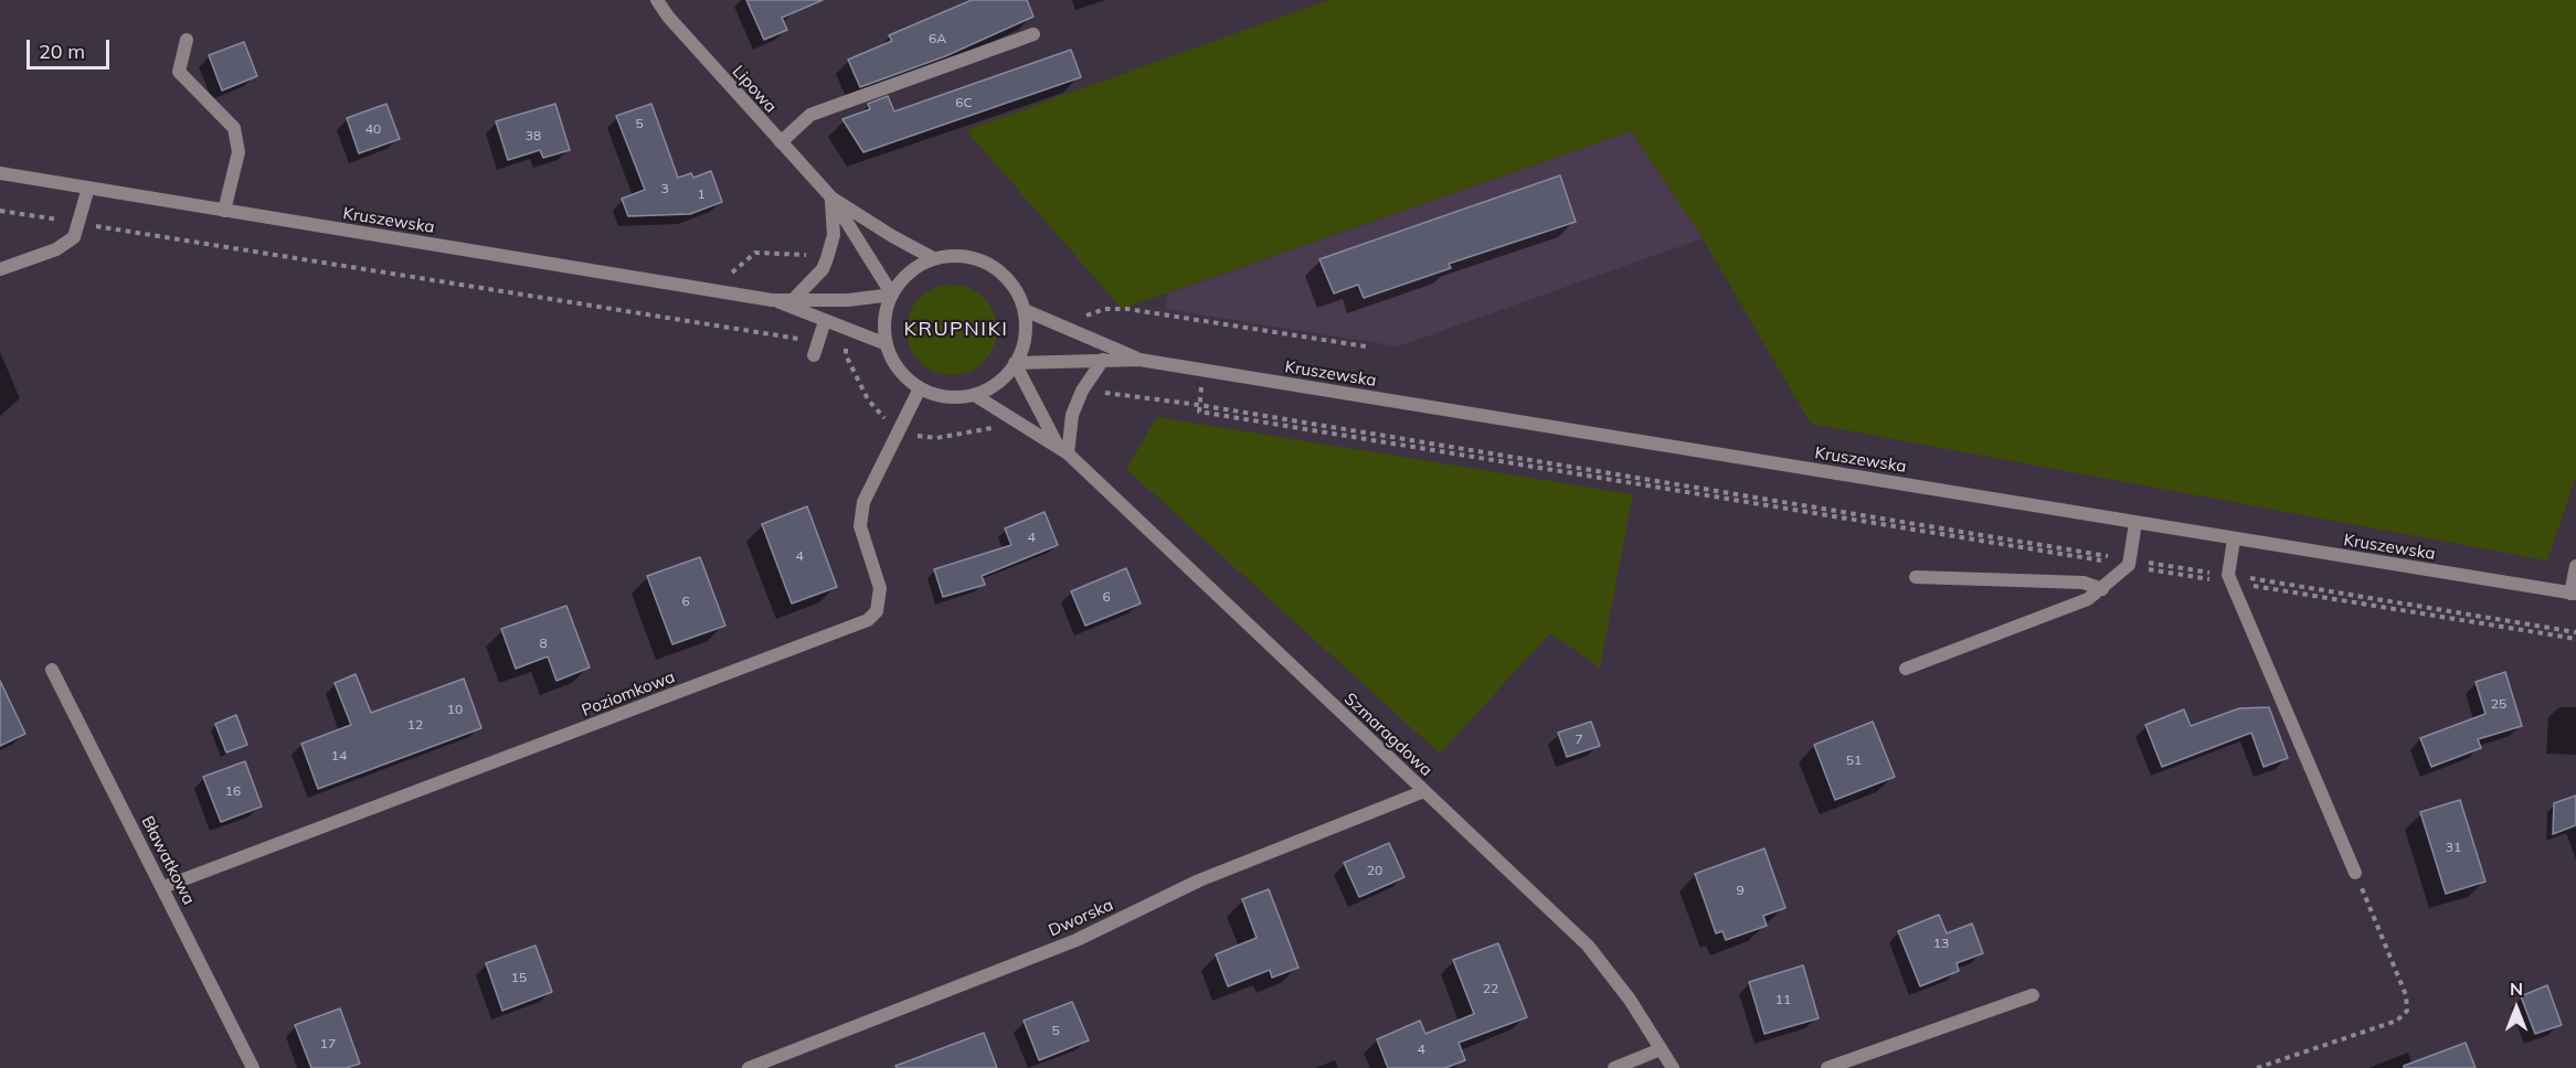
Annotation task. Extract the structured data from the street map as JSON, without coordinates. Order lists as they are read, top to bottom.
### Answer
{
  "streets": {
    "street": [
      "Lipowa",
      "Kruszewska",
      "Poziomkowa",
      "Szmaragdowa",
      "Bławatkowa",
      "Dworska"
    ]
  },
  "crossings": [
    ["Lipowa", "Kruszewska"],
    ["Lipowa", "Poziomkowa"],
    ["Lipowa", "Szmaragdowa"],
    ["Kruszewska", "Poziomkowa"],
    ["Kruszewska", "Szmaragdowa"],
    ["Poziomkowa", "Szmaragdowa"],
    ["Poziomkowa", "Bławatkowa"],
    ["Szmaragdowa", "Dworska"]
  ],
  "districts": ["KRUPNIKI"],
  "house_numbers": [
    "6A",
    "6C",
    "5",
    "40",
    "38",
    "3",
    "1",
    "4",
    "4",
    "6",
    "6",
    "8",
    "25",
    "10",
    "12",
    "7",
    "14",
    "51",
    "16",
    "31",
    "20",
    "9",
    "13",
    "15",
    "22",
    "11",
    "5",
    "17",
    "4"
  ],
  "scale_bar": "20 m",
  "north": "top"
}
